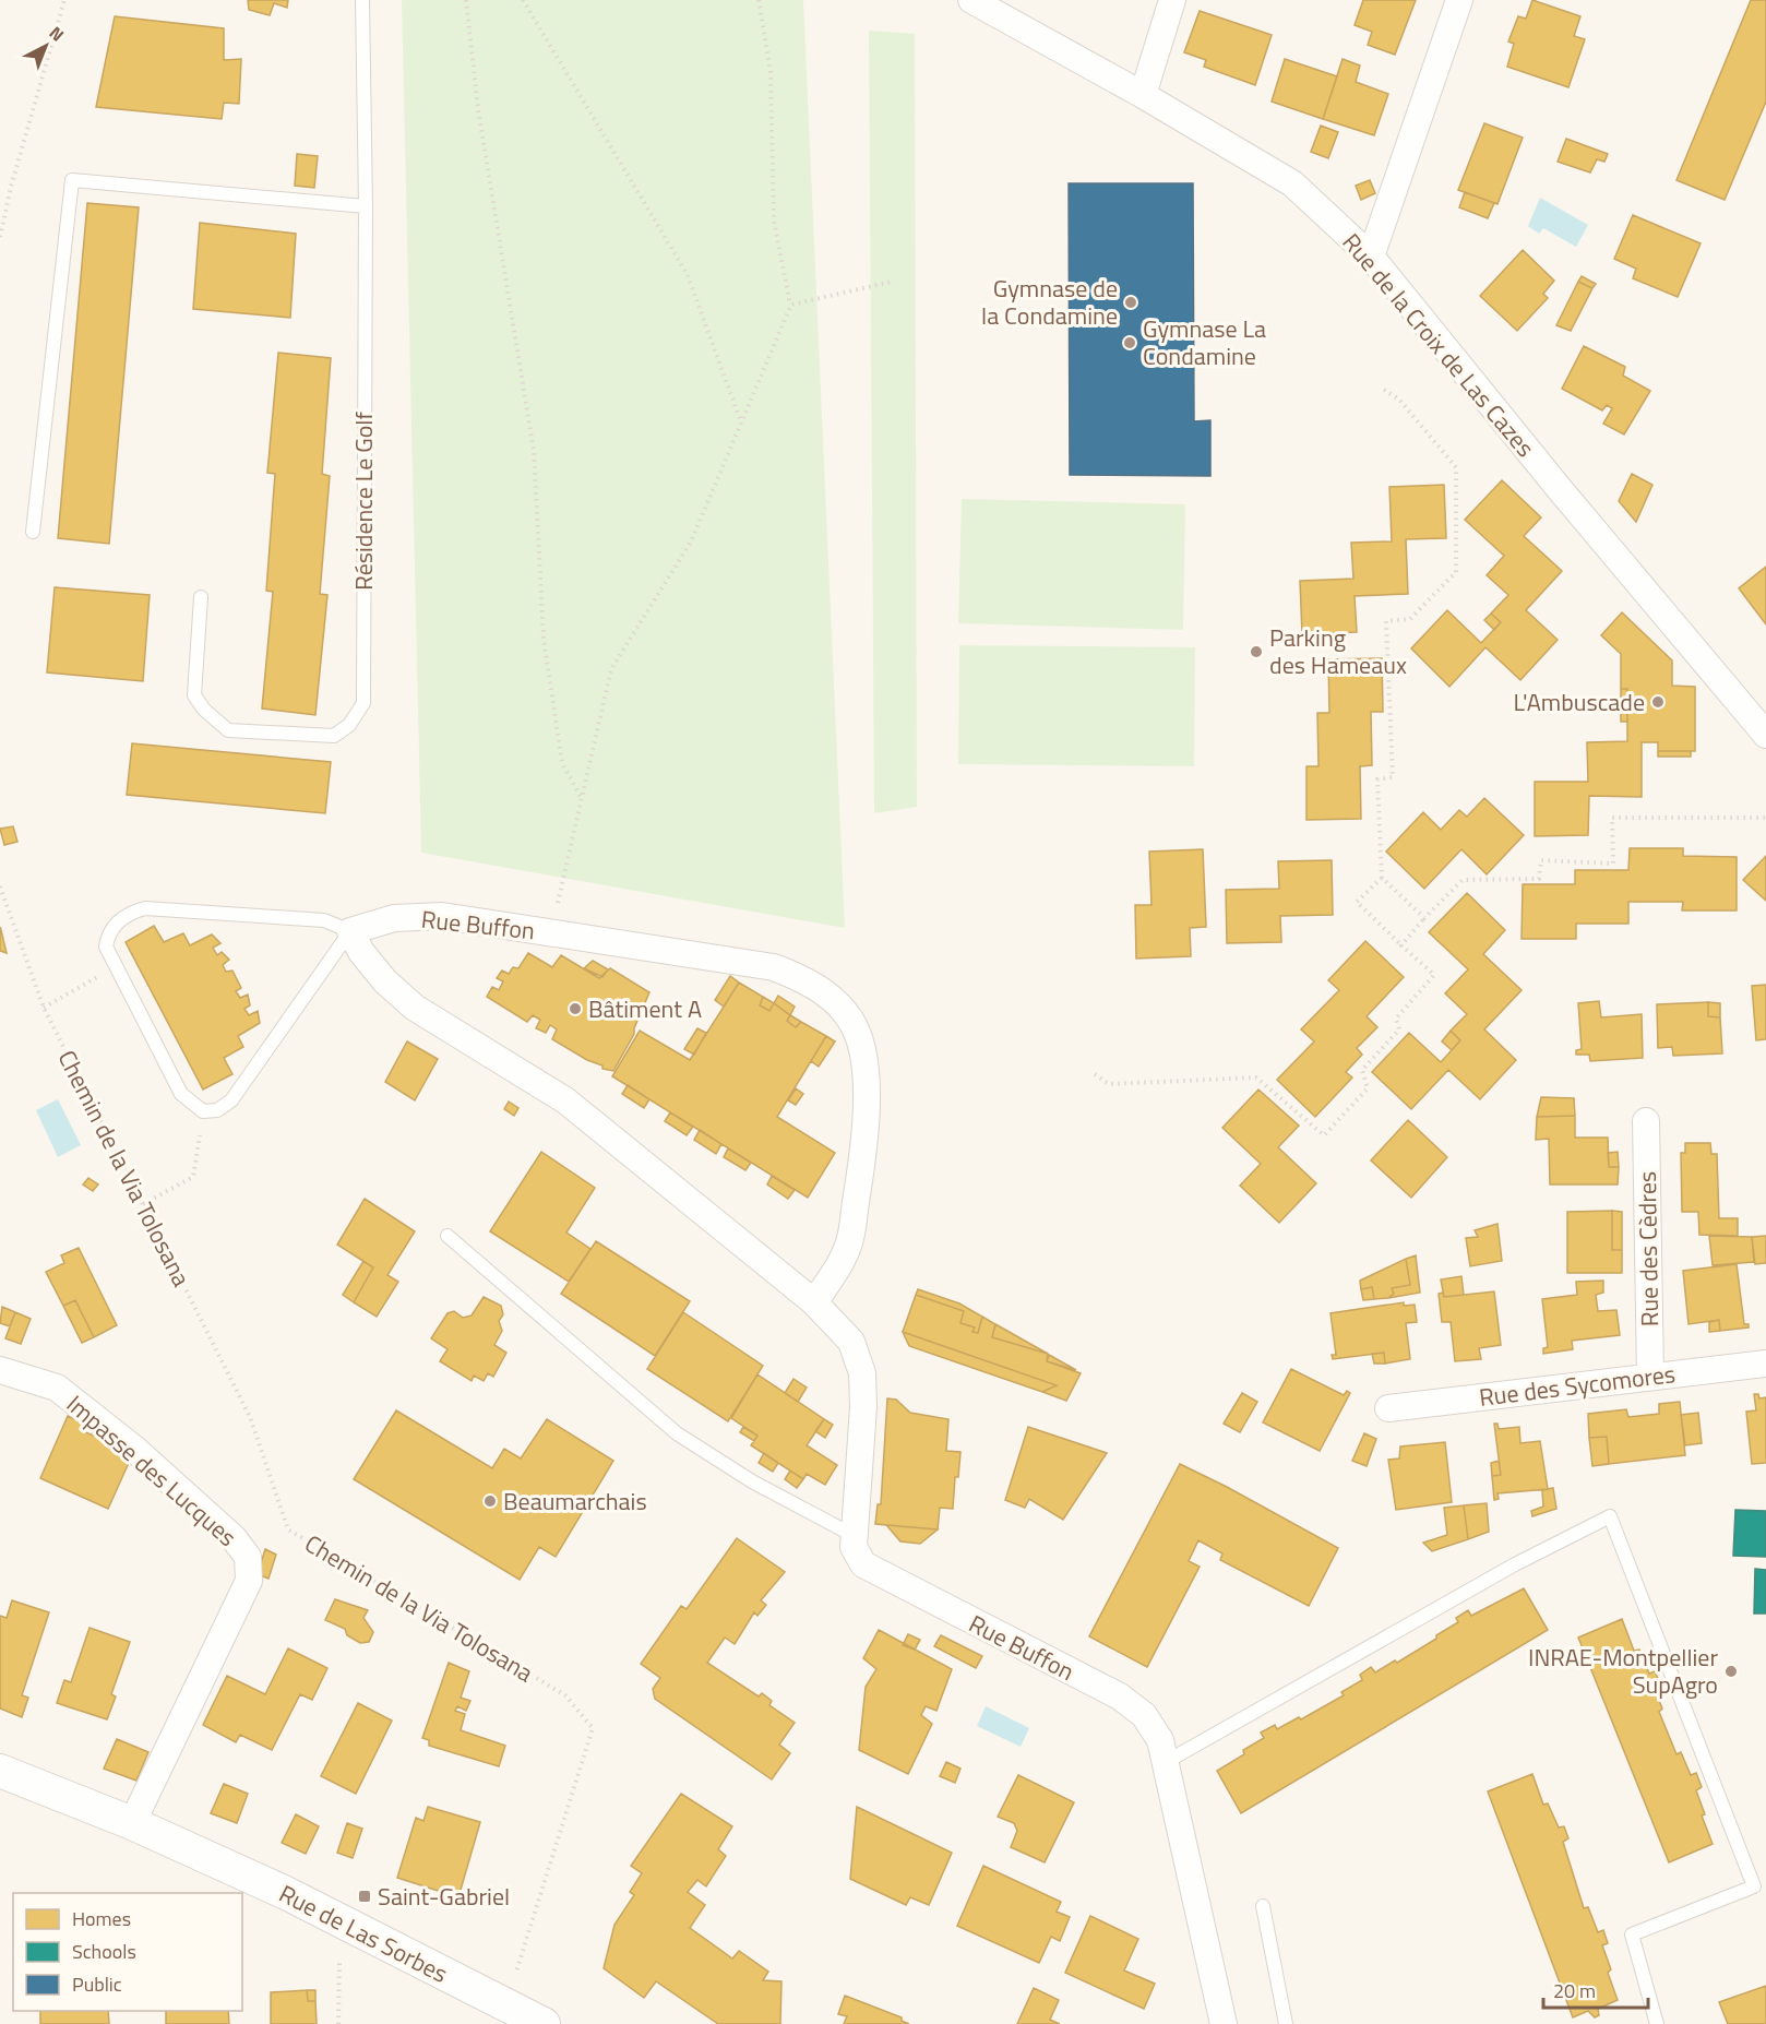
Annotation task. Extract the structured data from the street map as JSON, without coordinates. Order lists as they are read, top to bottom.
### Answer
{
  "streets": {
    "street": [
      "Rue de la Croix de Las Cazes",
      "Rue Buffon",
      "Rue des Cèdres",
      "Rue des Sycomores",
      "Impasse des Lucques",
      "Rue de Las Sorbes"
    ],
    "lane": ["Résidence Le Golf"],
    "path": ["Chemin de la Via Tolosana"]
  },
  "crossings": [
    ["Chemin de la Via Tolosana", "Rue de Las Sorbes"],
    ["Rue des Cèdres", "Rue des Sycomores"],
    ["Impasse des Lucques", "Rue de Las Sorbes"]
  ],
  "places": {
    "other": [
      "Gymnase de la Condamine",
      "Gymnase La Condamine",
      "Parking des Hameaux",
      "L'Ambuscade",
      "Bâtiment A",
      "Beaumarchais",
      "INRAE-Montpellier SupAgro"
    ],
    "transit": ["Saint-Gabriel"]
  },
  "legend": ["Homes", "Schools", "Public"],
  "scale_bar": "20 m",
  "north": "top right"
}
